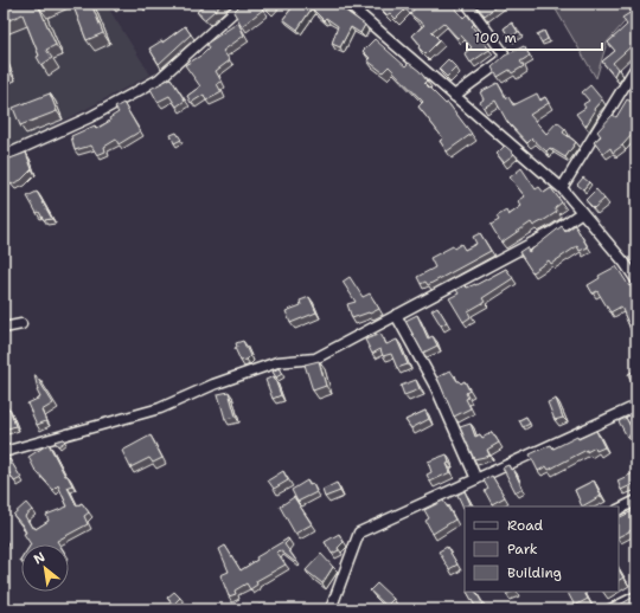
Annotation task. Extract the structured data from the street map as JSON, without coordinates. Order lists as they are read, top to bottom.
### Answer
{
  "legend": ["Road", "Park", "Building"],
  "scale_bar": "100 m",
  "north": "top left"
}
